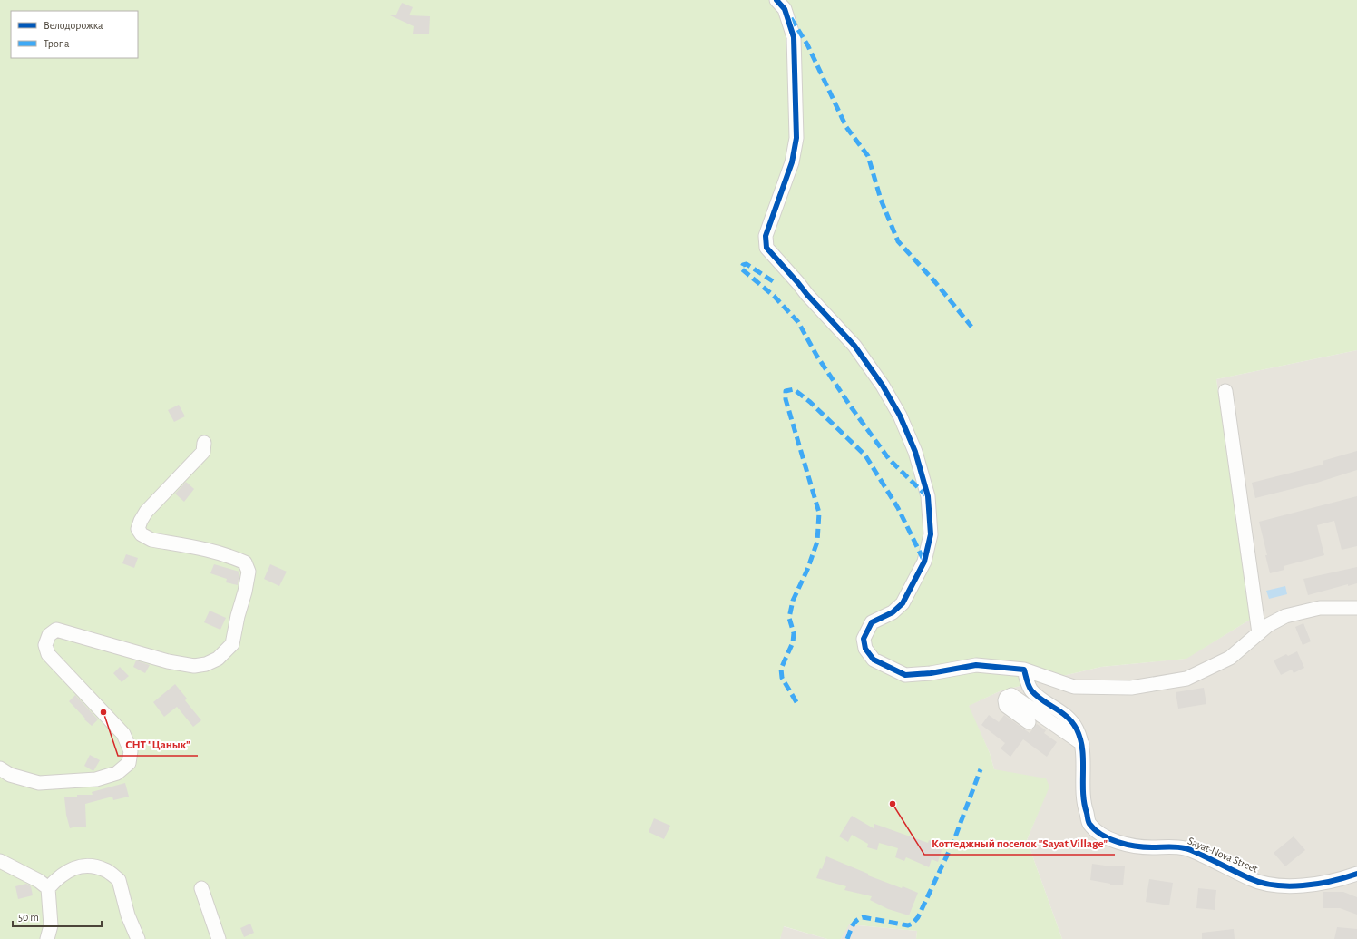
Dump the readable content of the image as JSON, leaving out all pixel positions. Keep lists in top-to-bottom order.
{
  "streets": {
    "street": ["Sayat-Nova Street"]
  },
  "places": ["СНТ \"Цанык\"", "Коттеджный поселок \"Sayat Village\""],
  "legend": ["Велодорожка", "Тропа"],
  "scale_bar": "50 m"
}
